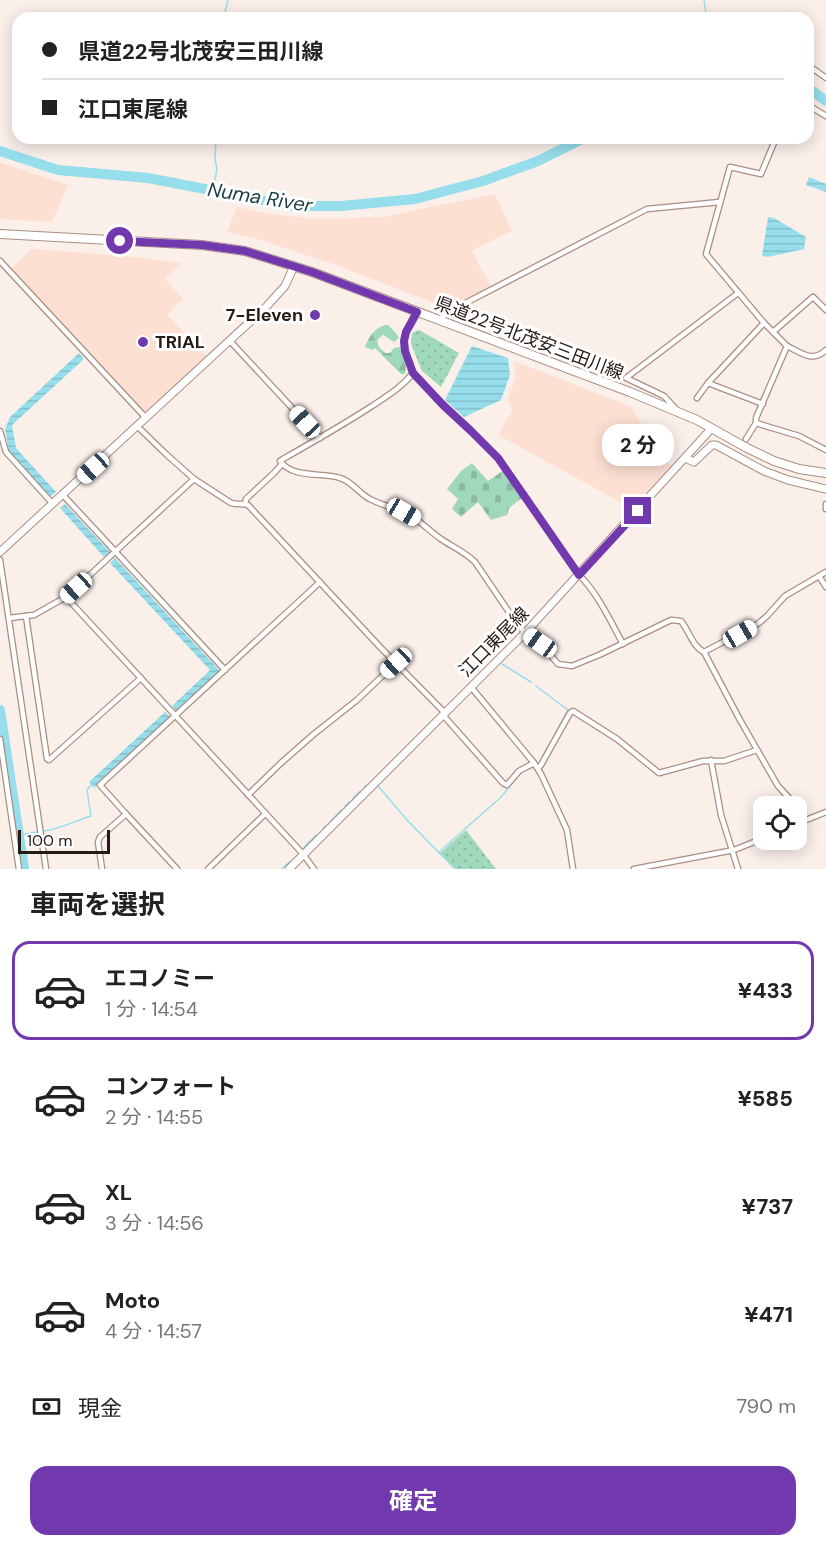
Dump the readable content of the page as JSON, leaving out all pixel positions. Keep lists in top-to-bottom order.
{
  "streets": {
    "main road": ["県道22号北茂安三田川線", "江口東尾線"]
  },
  "crossings": [
    ["県道22号北茂安三田川線", "江口東尾線"]
  ],
  "water": ["Numa River"],
  "places": ["7-Eleven", "TRIAL"],
  "scale_bar": "100 m",
  "page": {
    "banner": ["県道22号北茂安三田川線", "江口東尾線"],
    "bubble": "2 分",
    "scale": "100 m",
    "heading": "車両を選択",
    "list": [
      {
        "name": "エコノミー",
        "note": "1 分 · 14:54",
        "value": "¥433"
      },
      {
        "name": "コンフォート",
        "note": "2 分 · 14:55",
        "value": "¥585"
      },
      {
        "name": "XL",
        "note": "3 分 · 14:56",
        "value": "¥737"
      },
      {
        "name": "Moto",
        "note": "4 分 · 14:57",
        "value": "¥471"
      }
    ],
    "pay": ["現金", "790 m"],
    "buttons": "確定"
  }
}
